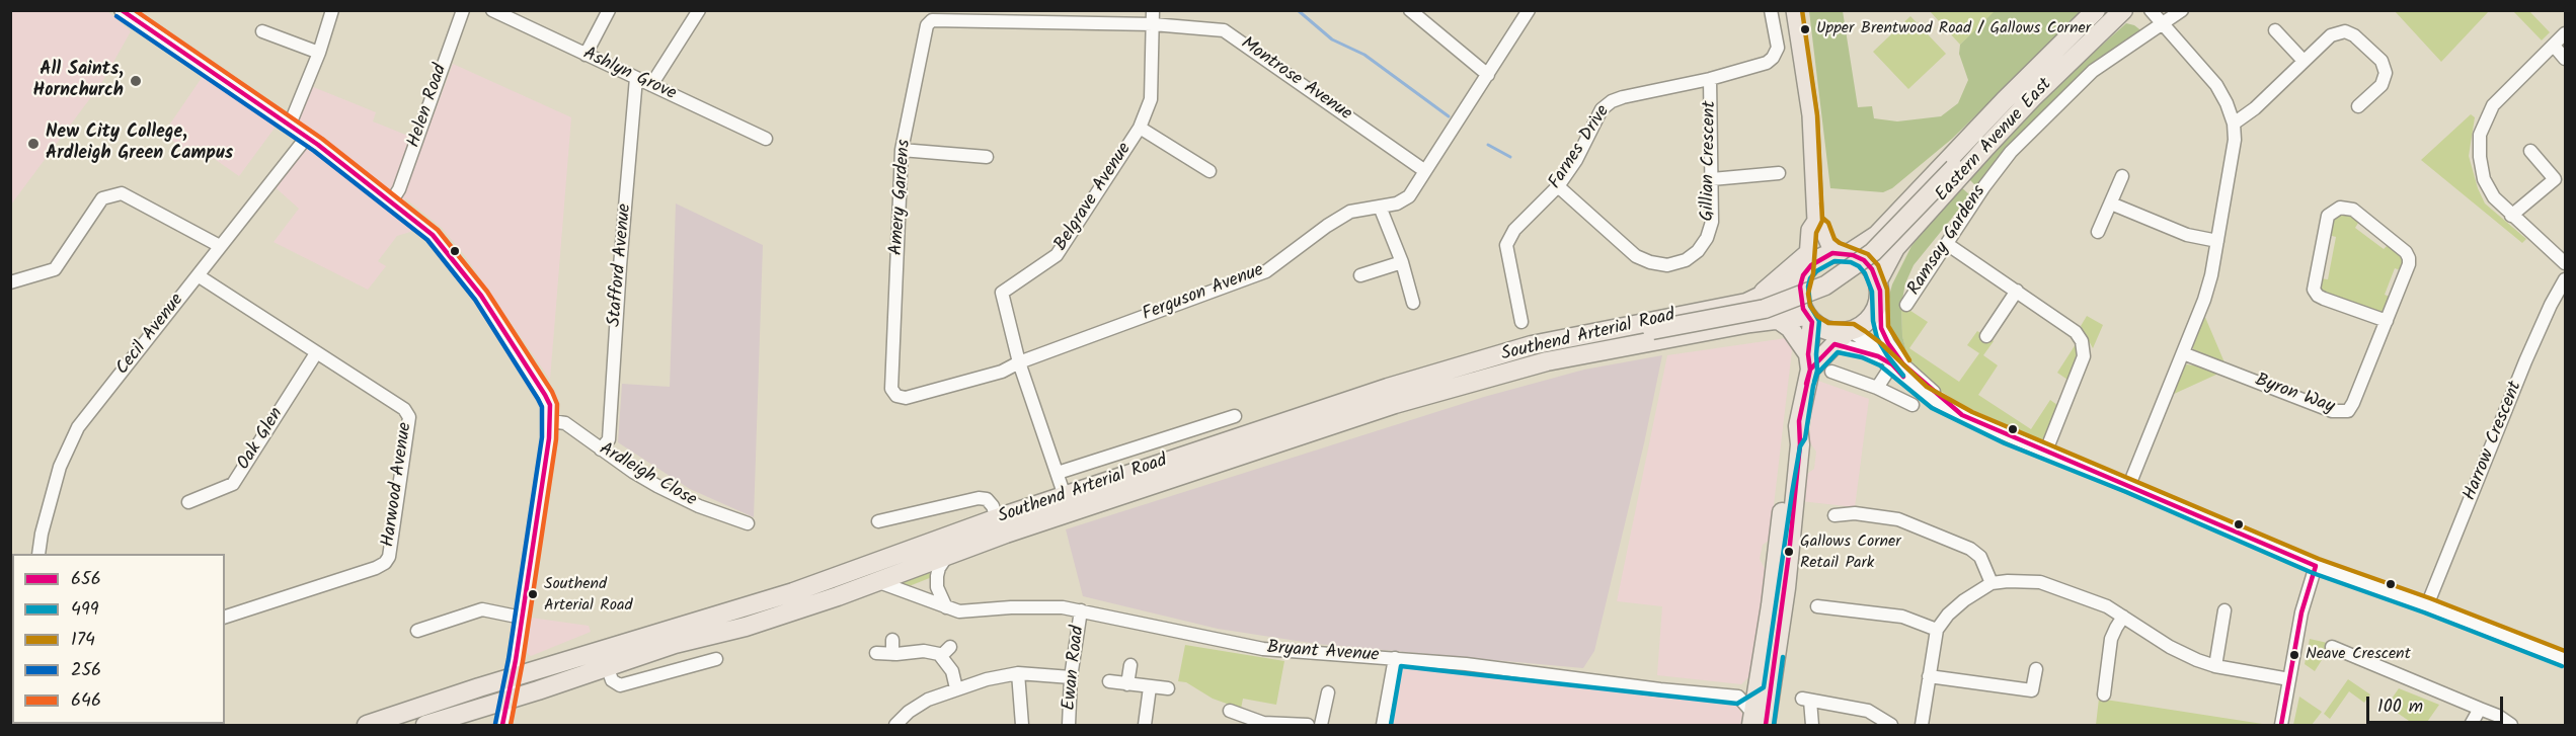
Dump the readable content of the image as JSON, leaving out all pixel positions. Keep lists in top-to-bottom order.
{
  "streets": {
    "highway": ["Eastern Avenue East", "Southend Arterial Road"],
    "street": [
      "Ashlyn Grove",
      "Montrose Avenue",
      "Helen Road",
      "Farnes Drive",
      "Gillian Crescent",
      "Amery Gardens",
      "Belgrave Avenue",
      "Ramsay Gardens",
      "Stafford Avenue",
      "Ferguson Avenue",
      "Cecil Avenue",
      "Byron Way",
      "Oak Glen",
      "Harrow Crescent",
      "Ardleigh Close",
      "Harwood Avenue",
      "Bryant Avenue",
      "Ewan Road"
    ]
  },
  "crossings": [
    ["Ashlyn Grove", "Stafford Avenue"],
    ["Montrose Avenue", "Amery Gardens"],
    ["Montrose Avenue", "Belgrave Avenue"],
    ["Montrose Avenue", "Ferguson Avenue"],
    ["Eastern Avenue East", "Southend Arterial Road"],
    ["Farnes Drive", "Gillian Crescent"],
    ["Amery Gardens", "Belgrave Avenue"],
    ["Amery Gardens", "Ferguson Avenue"],
    ["Belgrave Avenue", "Ferguson Avenue"],
    ["Belgrave Avenue", "Southend Arterial Road"],
    ["Stafford Avenue", "Ardleigh Close"],
    ["Cecil Avenue", "Harwood Avenue"],
    ["Southend Arterial Road", "Bryant Avenue"],
    ["Oak Glen", "Harwood Avenue"],
    ["Bryant Avenue", "Ewan Road"]
  ],
  "places": [
    "Upper Brentwood Road / Gallows Corner",
    "All Saints, Hornchurch",
    "New City College, Ardleigh Green Campus",
    "Gallows Corner Retail Park",
    "Southend Arterial Road",
    "Neave Crescent"
  ],
  "lines": [
    "transit line 656",
    "transit line 174",
    "transit line 646",
    "transit line 256",
    "transit line 499"
  ],
  "legend": [
    "656",
    "499",
    "174",
    "256",
    "646"
  ],
  "scale_bar": "100 m"
}
